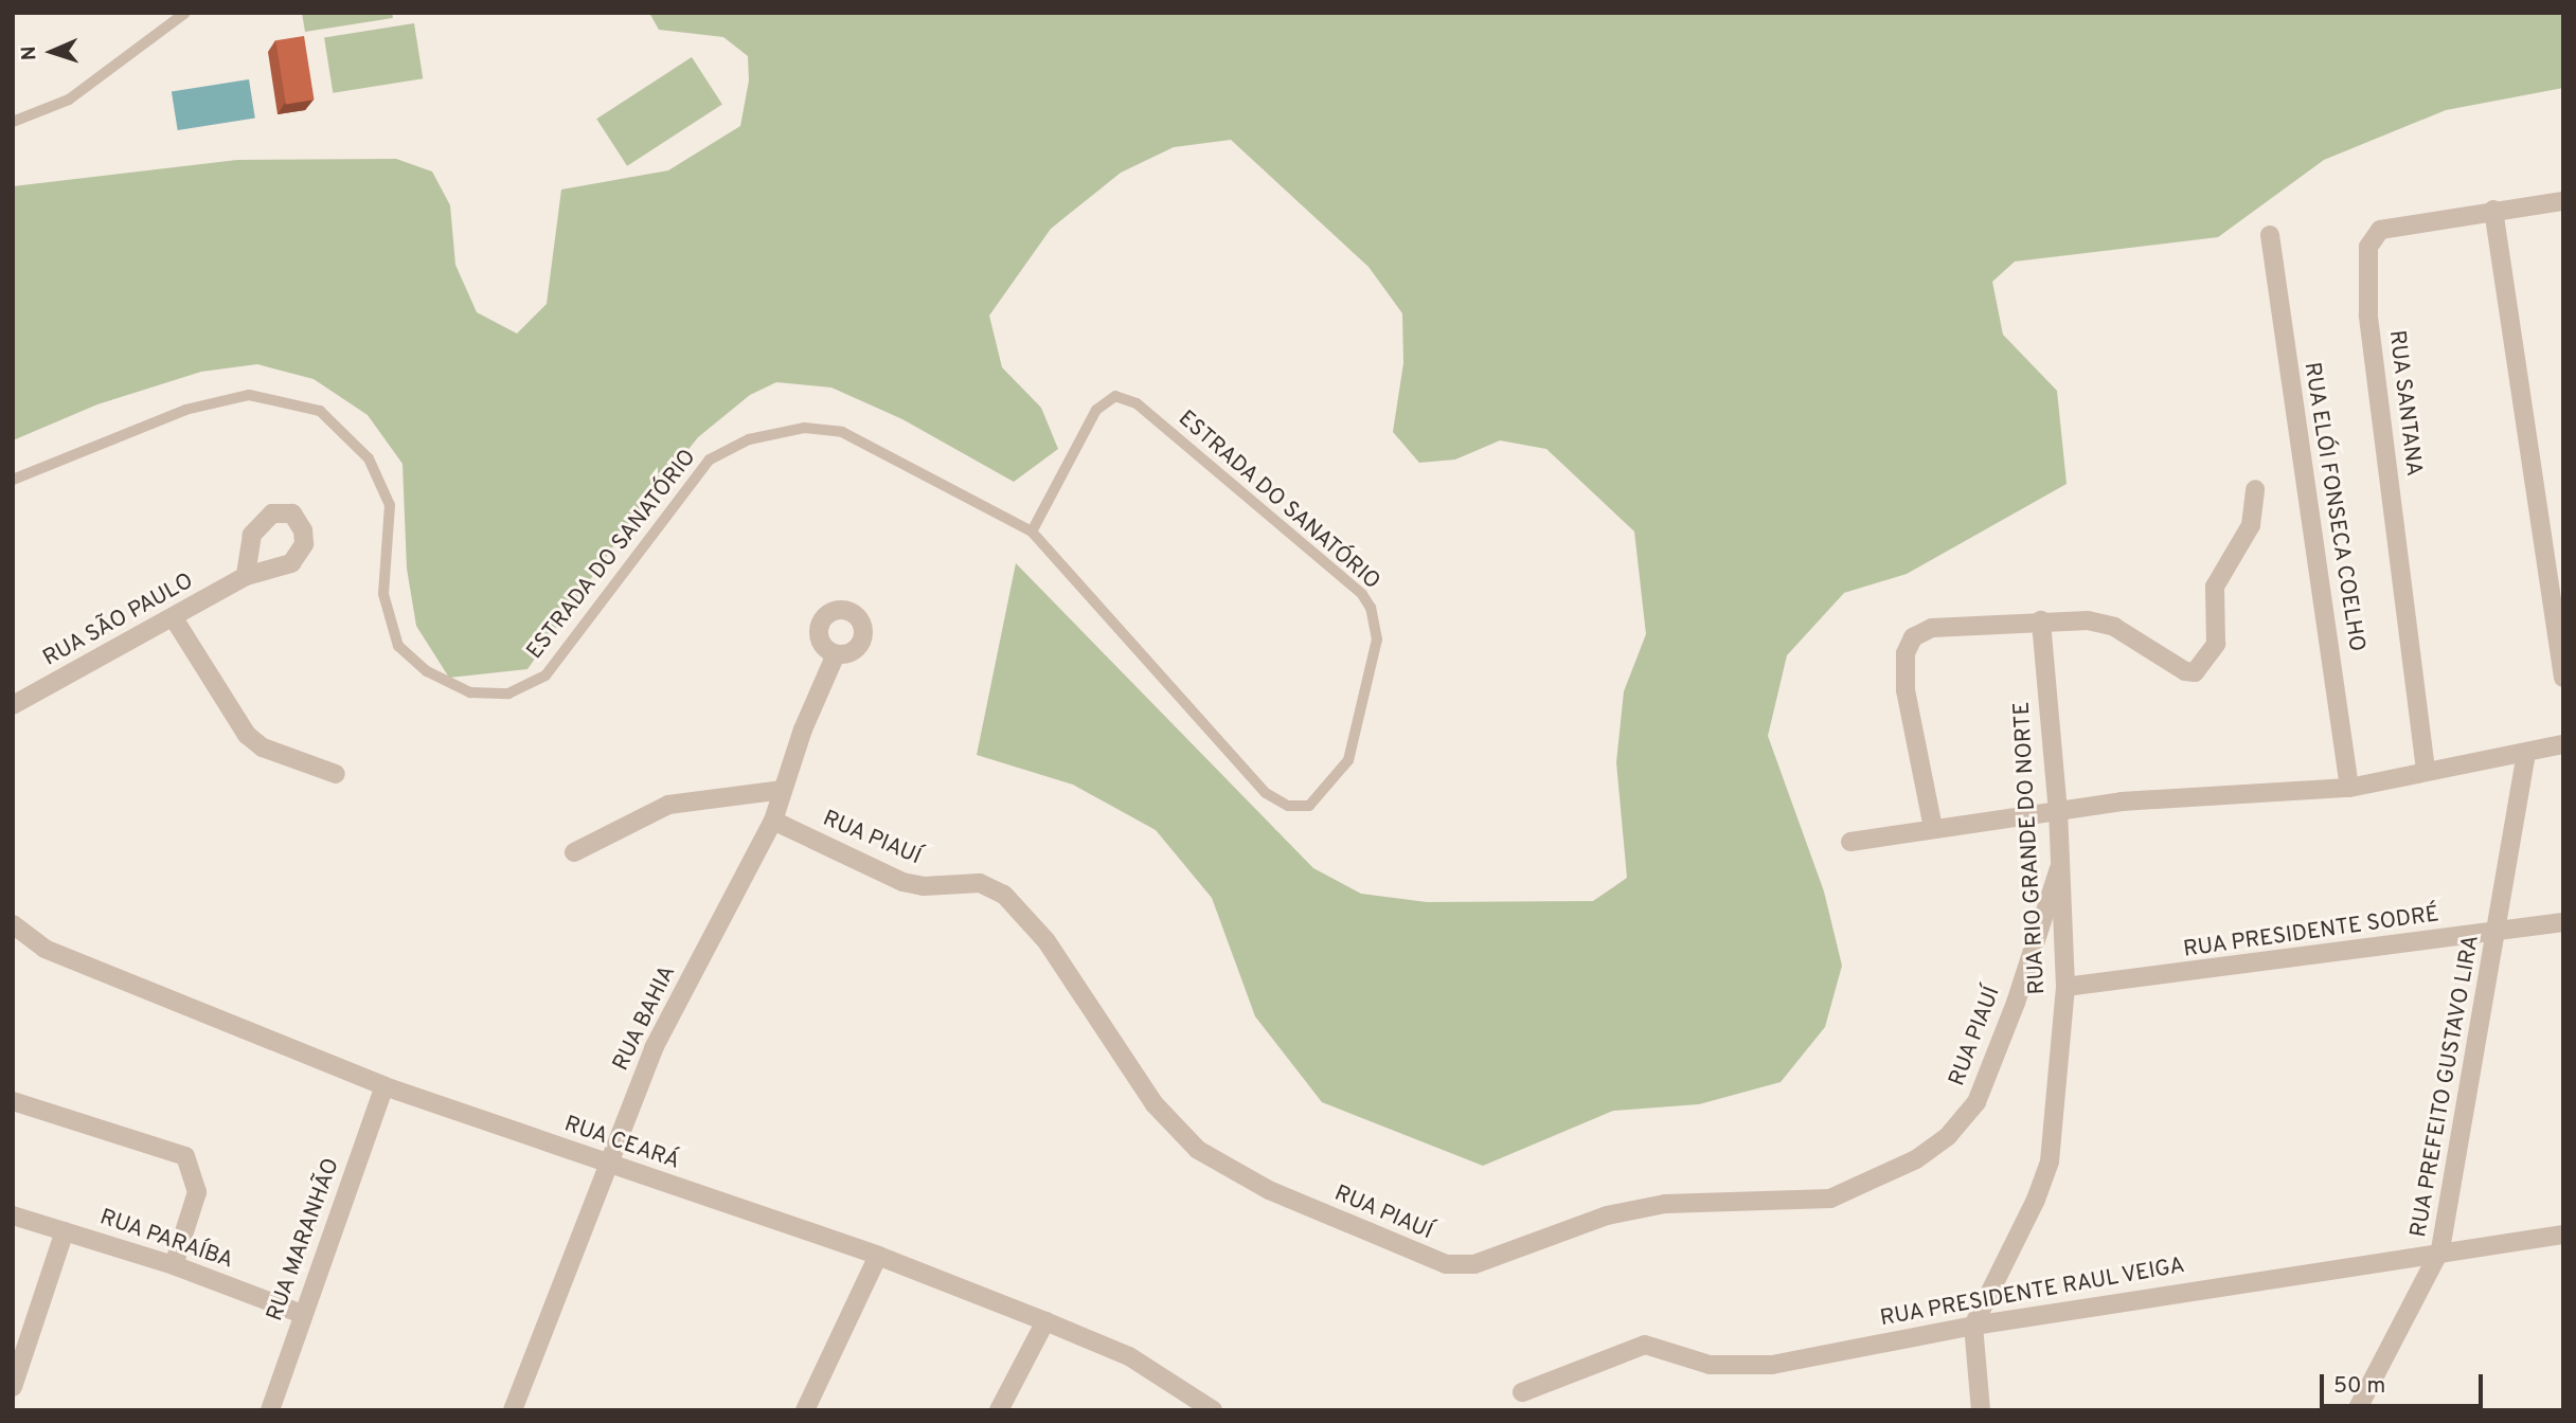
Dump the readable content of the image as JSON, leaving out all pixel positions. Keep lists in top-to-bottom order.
{
  "streets": {
    "street": [
      "RUA SANTANA",
      "RUA ELÓI FONSECA COELHO",
      "RUA SÃO PAULO",
      "RUA PIAUÍ",
      "RUA RIO GRANDE DO NORTE",
      "RUA PRESIDENTE SODRÉ",
      "RUA BAHIA",
      "RUA PREFEITO GUSTAVO LIRA",
      "RUA CEARÁ",
      "RUA PARAÍBA",
      "RUA MARANHÃO",
      "RUA PRESIDENTE RAUL VEIGA"
    ],
    "lane": ["ESTRADA DO SANATÓRIO"]
  },
  "crossings": [
    ["RUA PIAUÍ", "RUA RIO GRANDE DO NORTE"],
    ["RUA PIAUÍ", "RUA BAHIA"],
    ["RUA RIO GRANDE DO NORTE", "RUA PRESIDENTE SODRÉ"],
    ["RUA RIO GRANDE DO NORTE", "RUA PRESIDENTE RAUL VEIGA"],
    ["RUA PRESIDENTE SODRÉ", "RUA PREFEITO GUSTAVO LIRA"],
    ["RUA BAHIA", "RUA CEARÁ"],
    ["RUA PREFEITO GUSTAVO LIRA", "RUA PRESIDENTE RAUL VEIGA"],
    ["RUA CEARÁ", "RUA MARANHÃO"],
    ["RUA PARAÍBA", "RUA MARANHÃO"]
  ],
  "scale_bar": "50 m",
  "north": "left"
}
